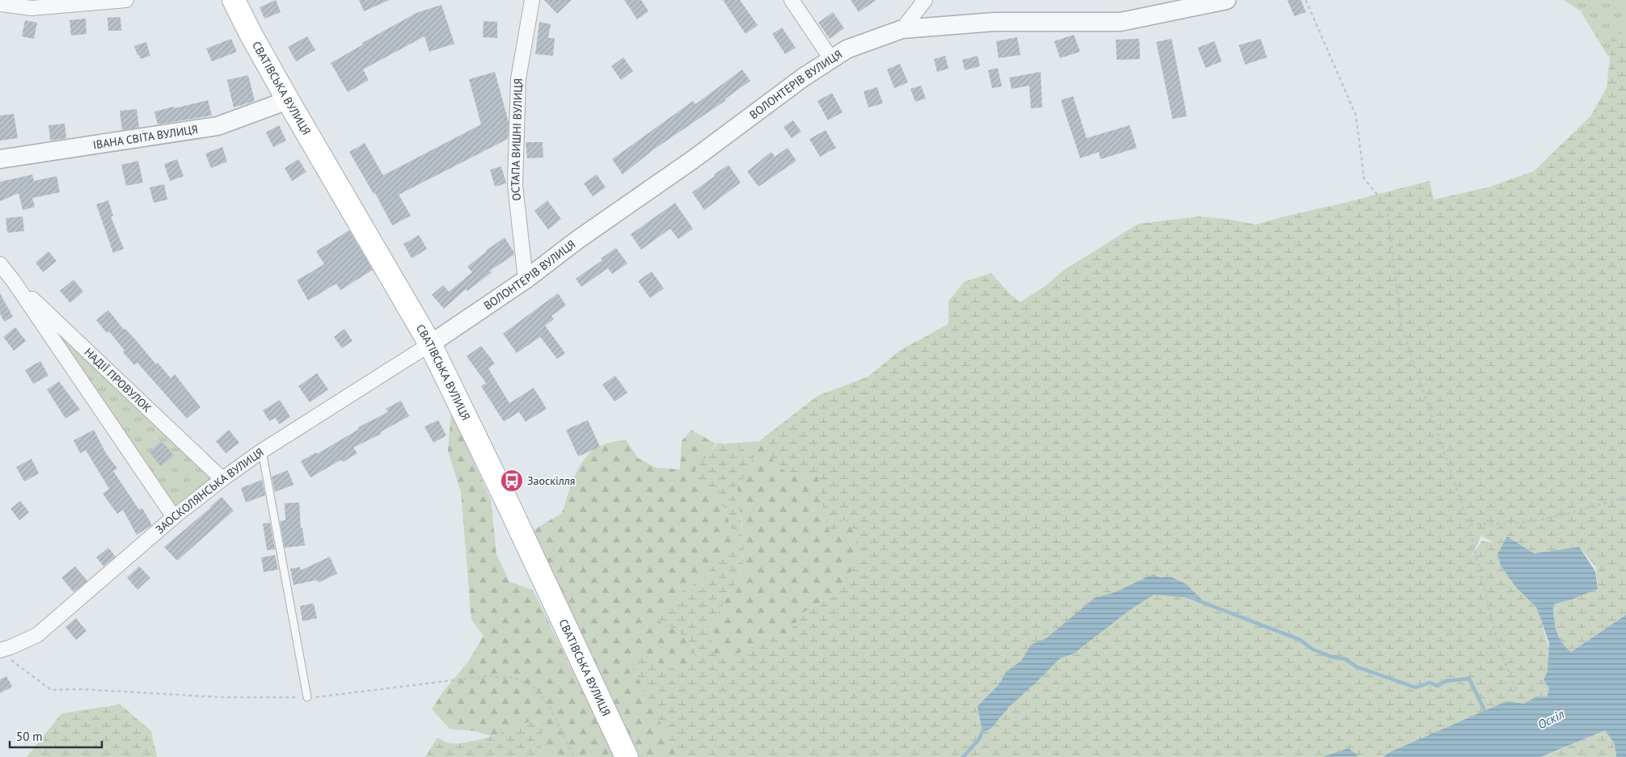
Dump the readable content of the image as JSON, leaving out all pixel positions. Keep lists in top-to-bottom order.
{
  "streets": {
    "main road": ["СВАТІВСЬКА ВУЛИЦЯ"],
    "street": [
      "ВОЛОНТЕРІВ ВУЛИЦЯ",
      "ІВАНА СВІТА ВУЛИЦЯ",
      "ОСТАПА ВИШНІ ВУЛИЦЯ",
      "НАДІЇ ПРОВУЛОК",
      "ЗАОСКОЛЯНСЬКА ВУЛИЦЯ"
    ]
  },
  "crossings": [
    ["ВОЛОНТЕРІВ ВУЛИЦЯ", "СВАТІВСЬКА ВУЛИЦЯ"],
    ["ВОЛОНТЕРІВ ВУЛИЦЯ", "ОСТАПА ВИШНІ ВУЛИЦЯ"],
    ["ВОЛОНТЕРІВ ВУЛИЦЯ", "ЗАОСКОЛЯНСЬКА ВУЛИЦЯ"],
    ["СВАТІВСЬКА ВУЛИЦЯ", "ІВАНА СВІТА ВУЛИЦЯ"],
    ["СВАТІВСЬКА ВУЛИЦЯ", "ЗАОСКОЛЯНСЬКА ВУЛИЦЯ"],
    ["НАДІЇ ПРОВУЛОК", "ЗАОСКОЛЯНСЬКА ВУЛИЦЯ"]
  ],
  "water": ["Оскіл"],
  "places": {
    "bus stop": ["Заоскілля"]
  },
  "scale_bar": "50 m"
}
